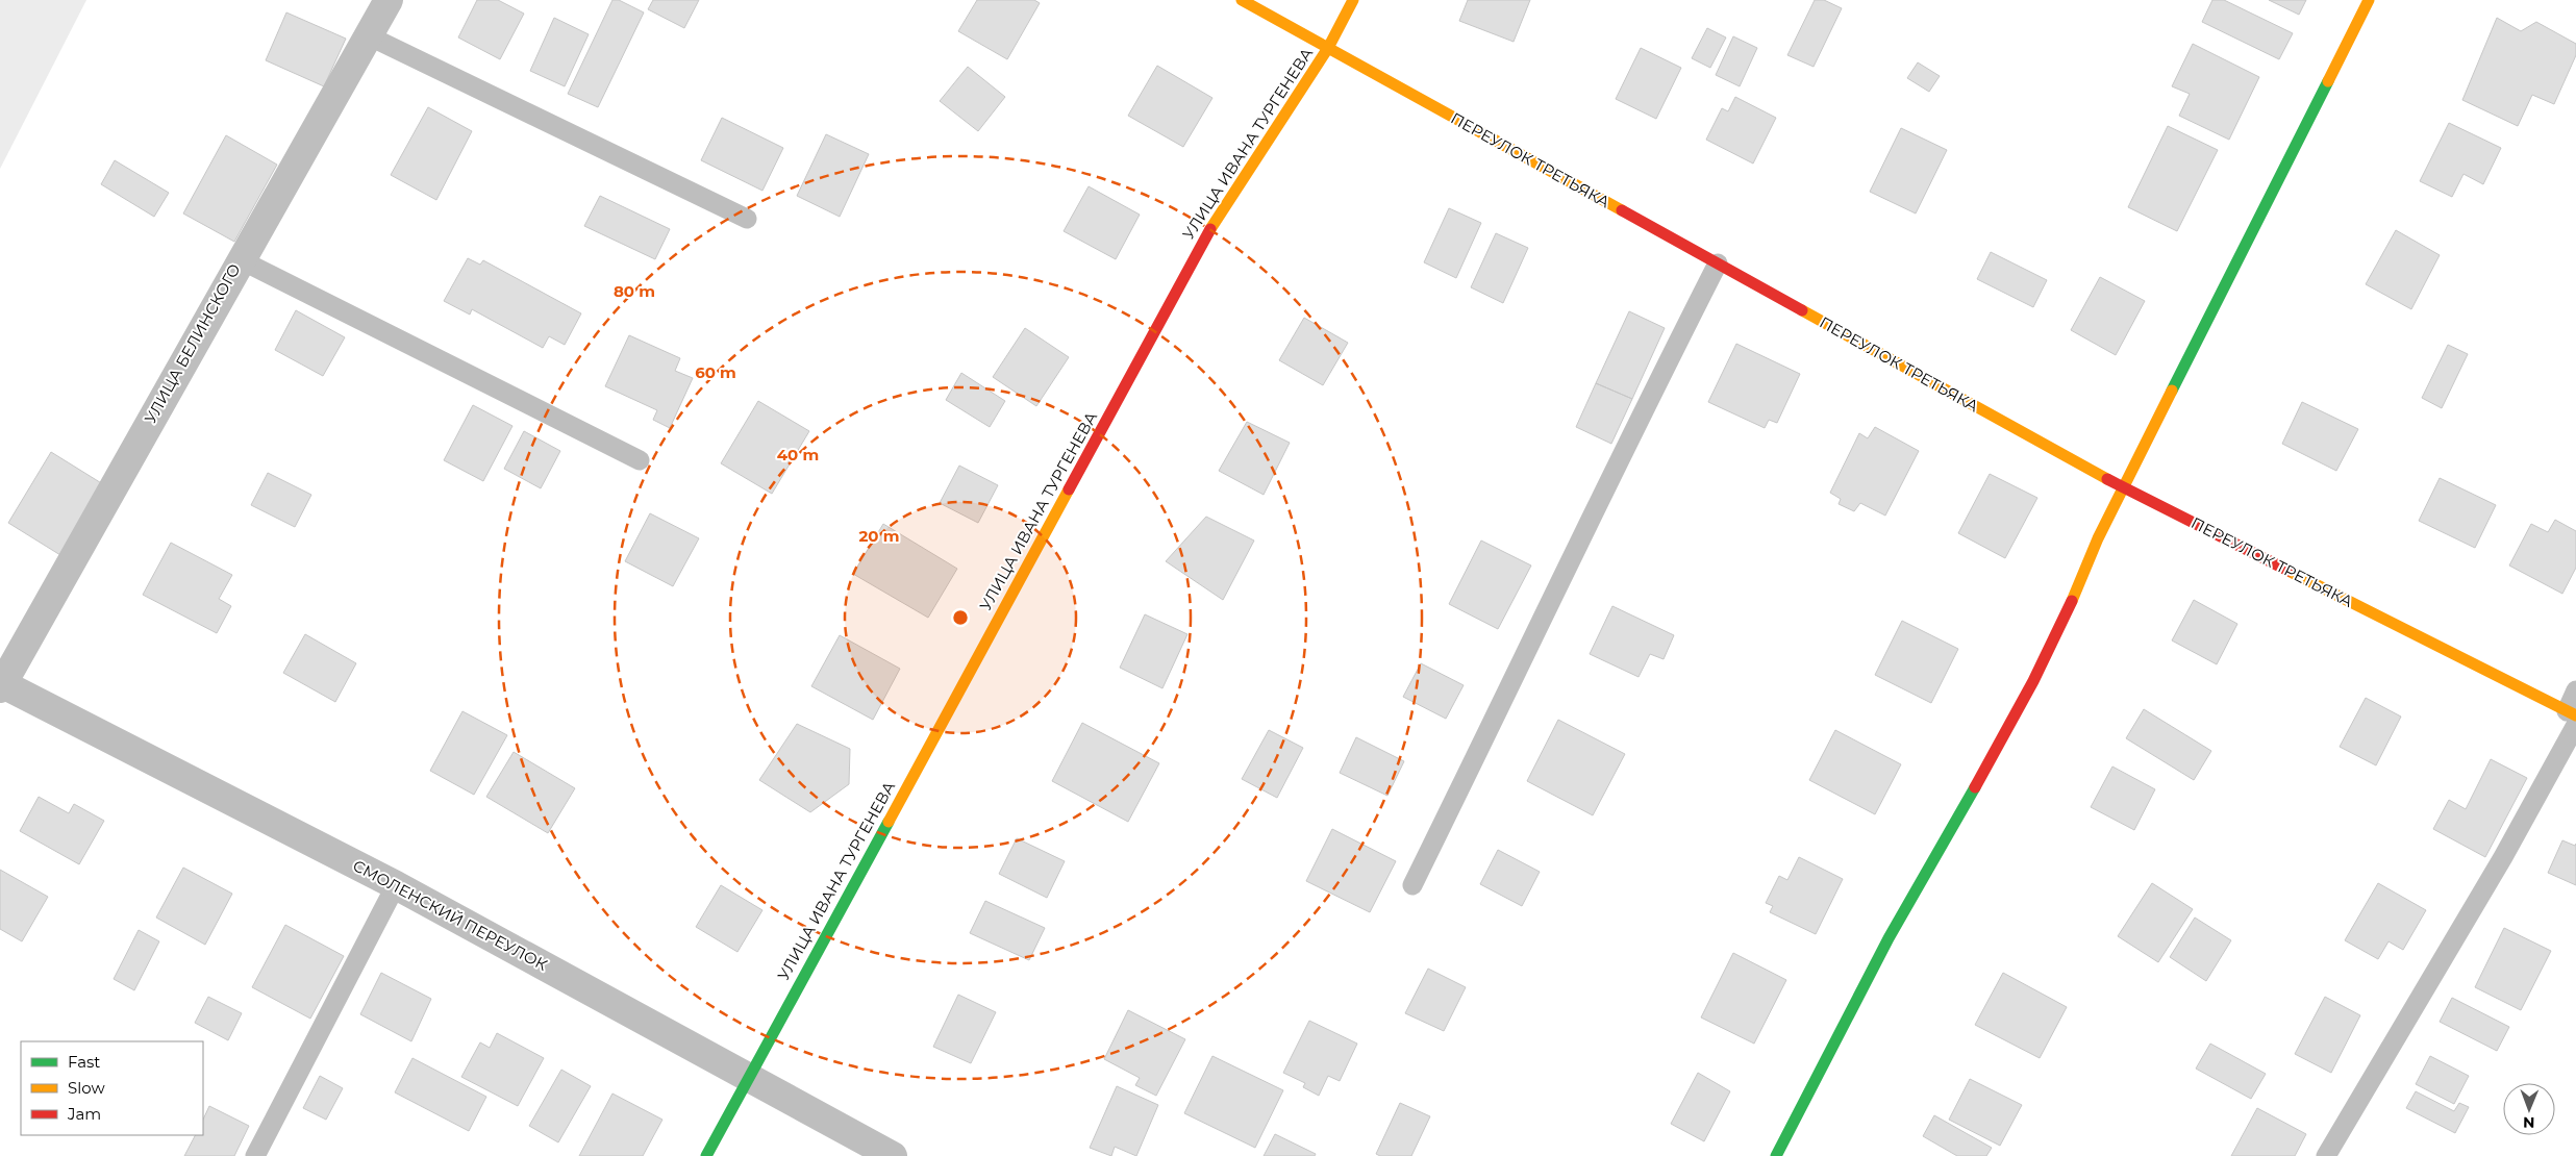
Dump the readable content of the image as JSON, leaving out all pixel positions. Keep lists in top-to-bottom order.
{
  "streets": {
    "street": [
      "УЛИЦА ИВАНА ТУРГЕНЕВА",
      "ПЕРЕУЛОК ТРЕТЬЯКА",
      "УЛИЦА БЕЛИНСКОГО",
      "СМОЛЕНСКИЙ ПЕРЕУЛОК"
    ]
  },
  "crossings": [
    ["УЛИЦА ИВАНА ТУРГЕНЕВА", "ПЕРЕУЛОК ТРЕТЬЯКА"],
    ["УЛИЦА ИВАНА ТУРГЕНЕВА", "СМОЛЕНСКИЙ ПЕРЕУЛОК"],
    ["УЛИЦА БЕЛИНСКОГО", "СМОЛЕНСКИЙ ПЕРЕУЛОК"]
  ],
  "legend": ["Fast", "Slow", "Jam"],
  "north": "bottom",
  "rings": [
    "80 m",
    "60 m",
    "40 m",
    "20 m"
  ]
}
